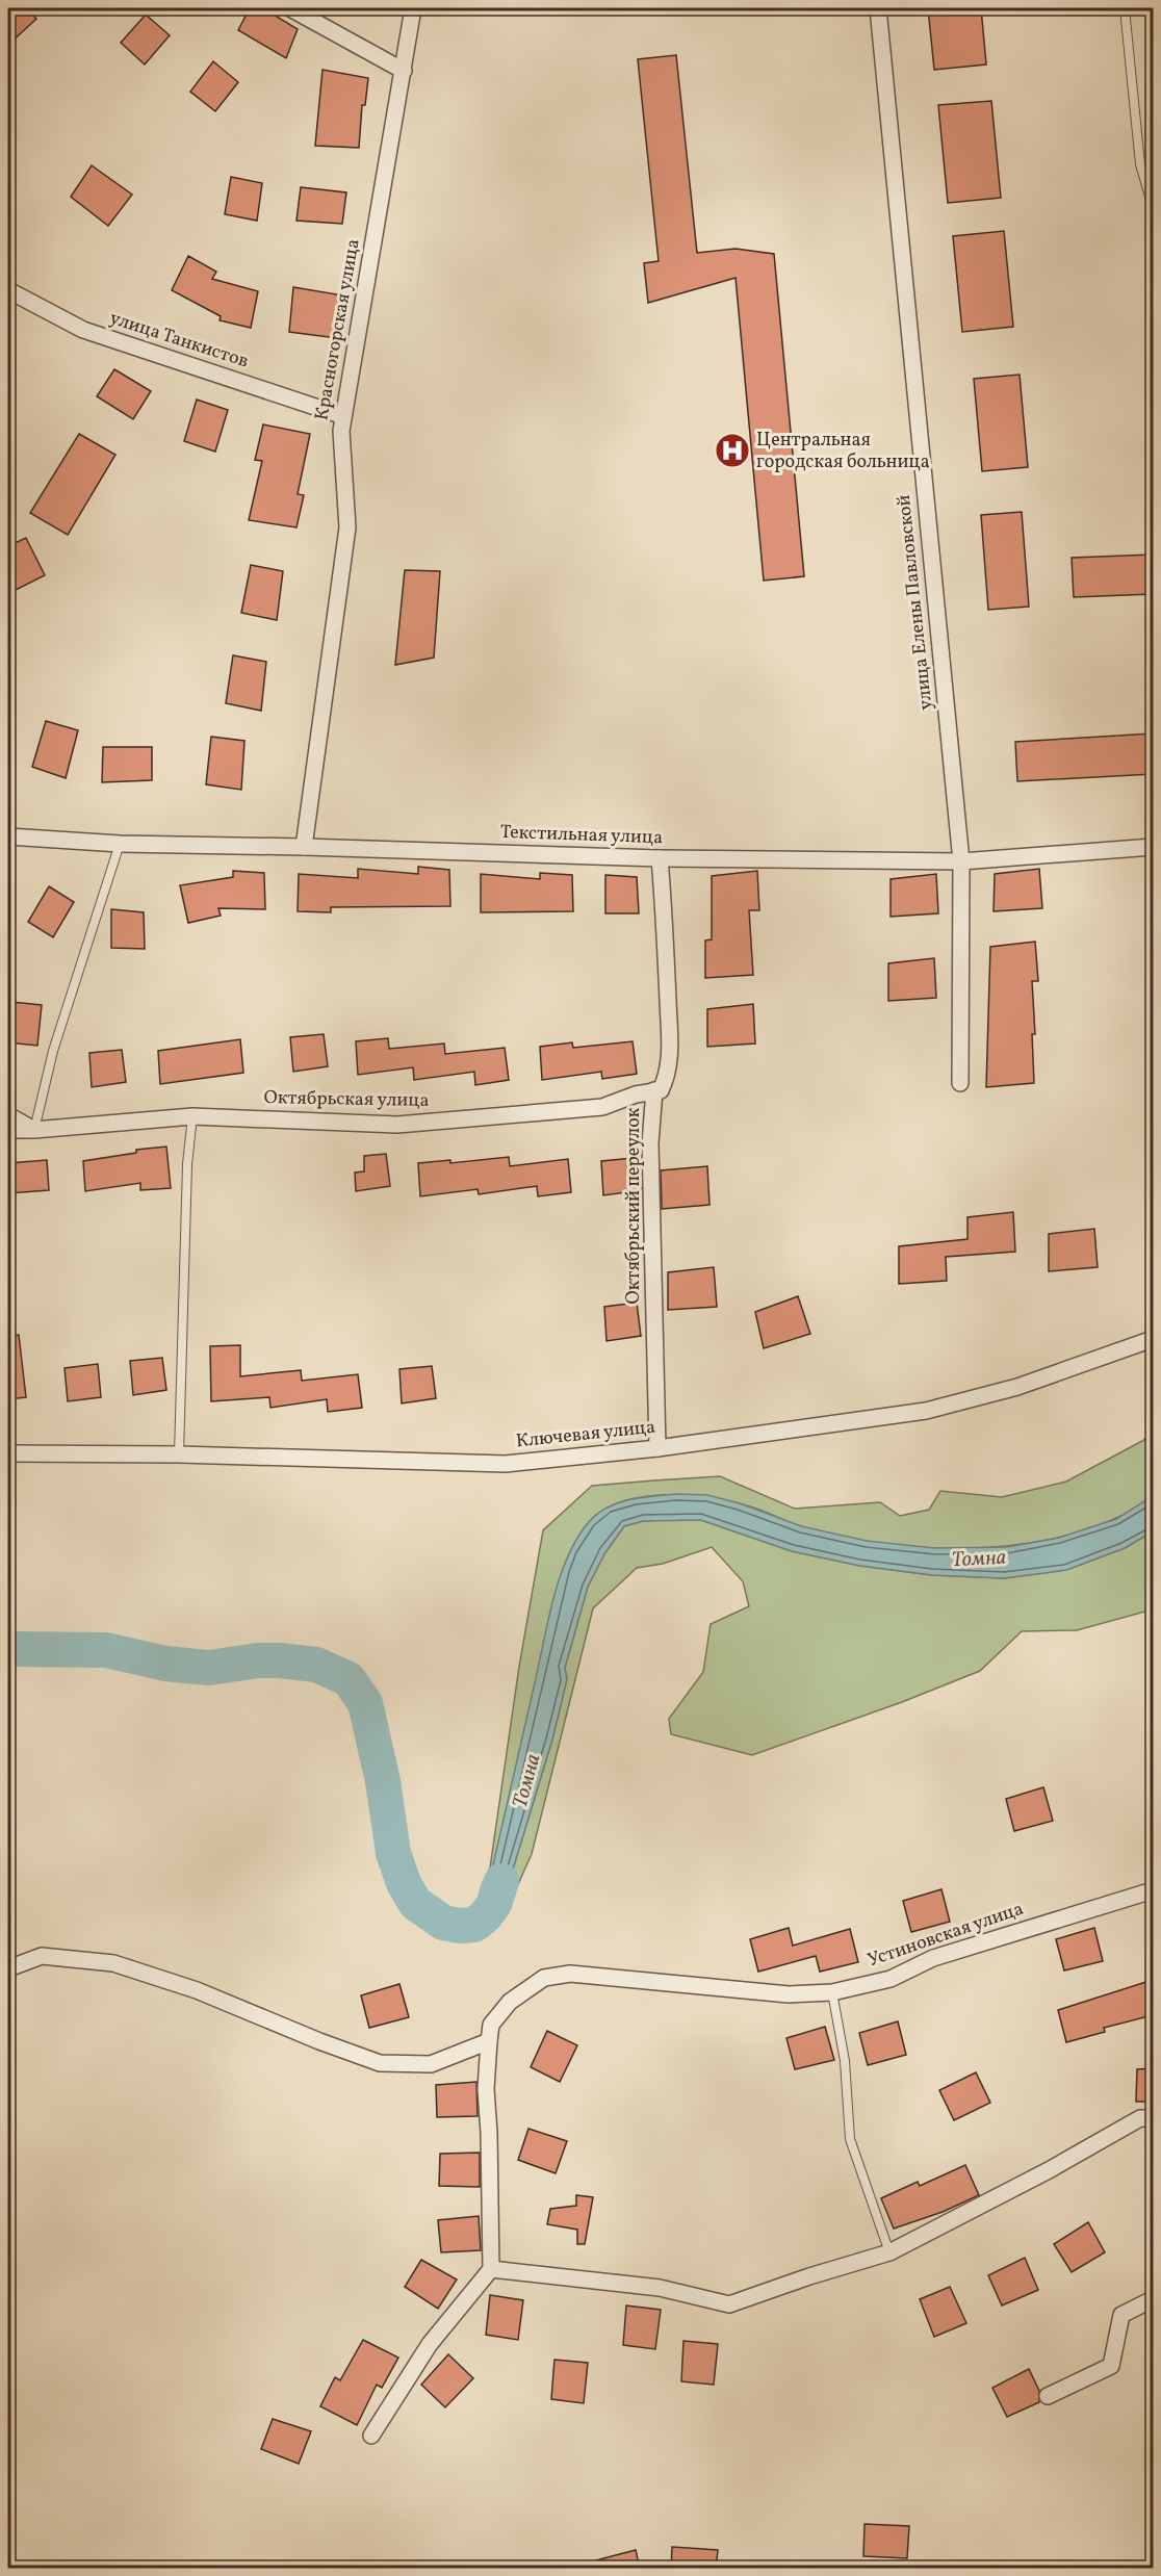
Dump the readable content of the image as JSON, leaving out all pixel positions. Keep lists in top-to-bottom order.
{
  "streets": {
    "street": [
      "Красногорская улица",
      "улица Танкистов",
      "улица Елены Павловской",
      "Текстильная улица",
      "Октябрьская улица",
      "Октябрьский переулок",
      "Ключевая улица",
      "Устиновская улица"
    ]
  },
  "crossings": [
    ["Красногорская улица", "улица Танкистов"],
    ["Красногорская улица", "Текстильная улица"],
    ["улица Елены Павловской", "Текстильная улица"],
    ["Текстильная улица", "Октябрьский переулок"],
    ["Октябрьская улица", "Октябрьский переулок"],
    ["Октябрьский переулок", "Ключевая улица"]
  ],
  "water": ["Томна"],
  "places": {
    "hospital": ["Центральная городская больница"]
  }
}
